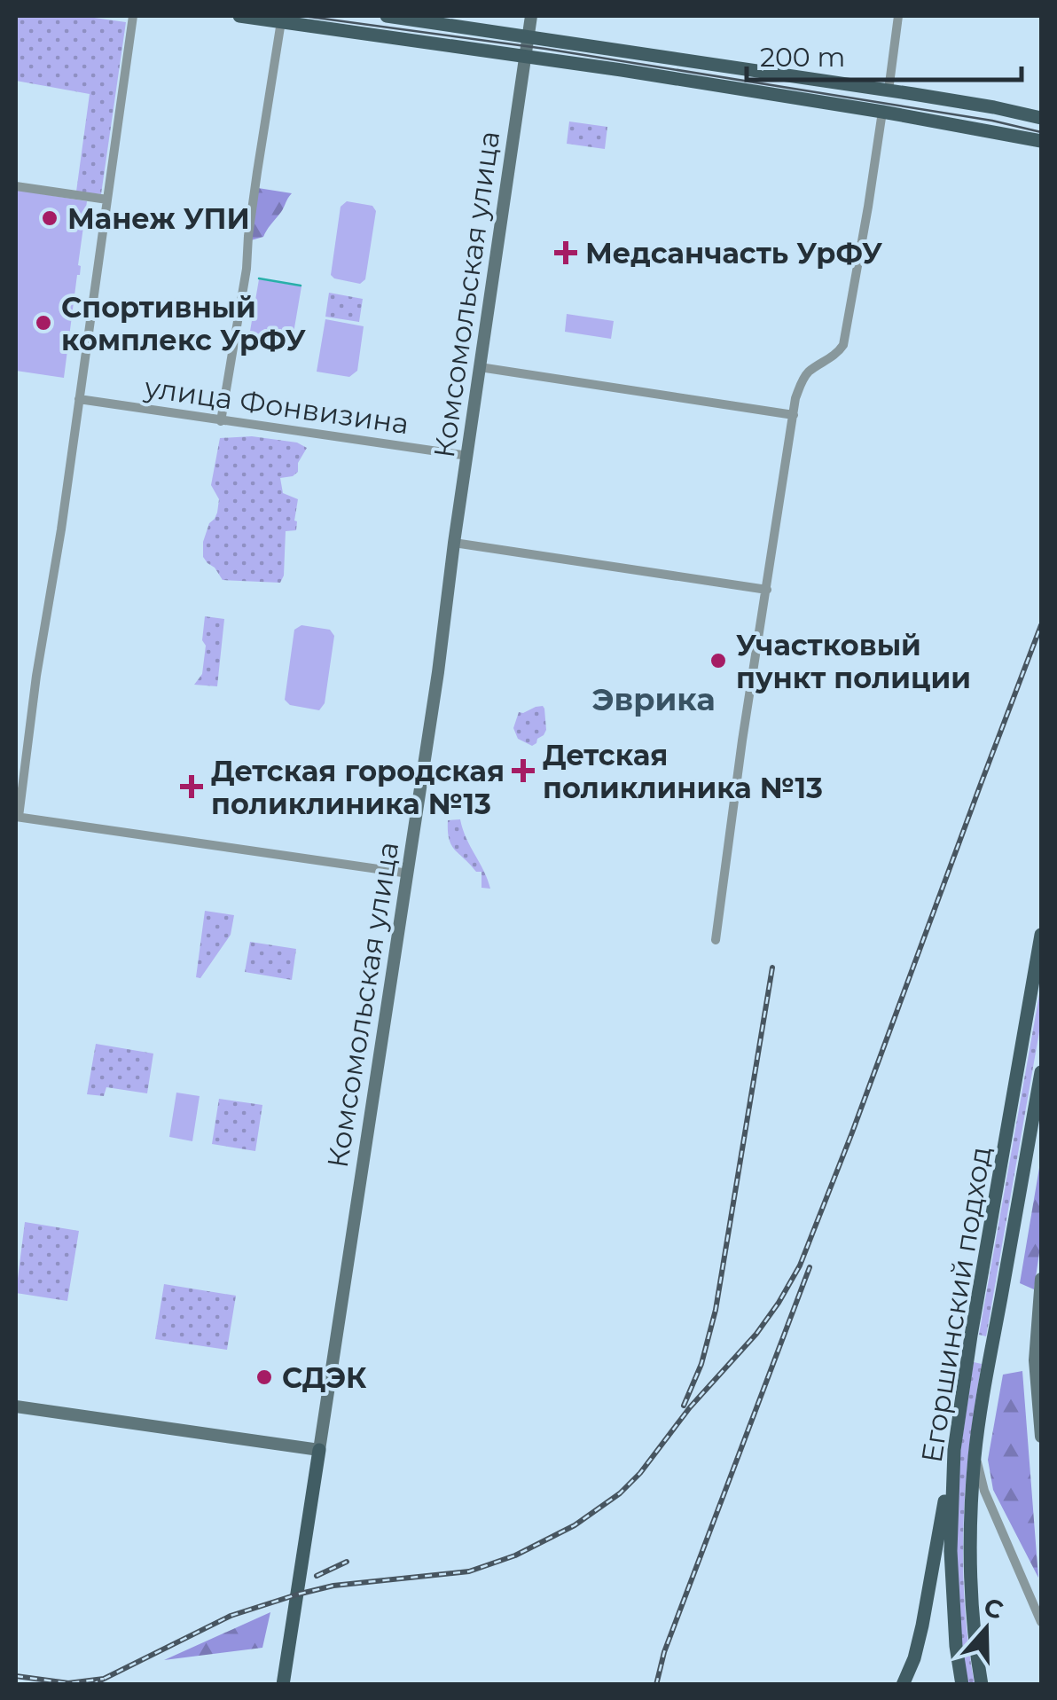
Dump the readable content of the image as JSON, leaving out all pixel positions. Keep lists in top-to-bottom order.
{
  "streets": {
    "main road": ["Комсомольская улица", "Егоршинский подход"],
    "street": ["улица Фонвизина"]
  },
  "crossings": [
    ["Комсомольская улица", "улица Фонвизина"]
  ],
  "districts": ["Эврика"],
  "places": {
    "other": [
      "Манеж УПИ",
      "Спортивный комплекс УрФУ",
      "Участковый пункт полиции",
      "СДЭК"
    ],
    "health": ["Медсанчасть УрФУ", "Детская поликлиника №13", "Детская городская поликлиника №13"]
  },
  "scale_bar": "200 m",
  "north": "top"
}
